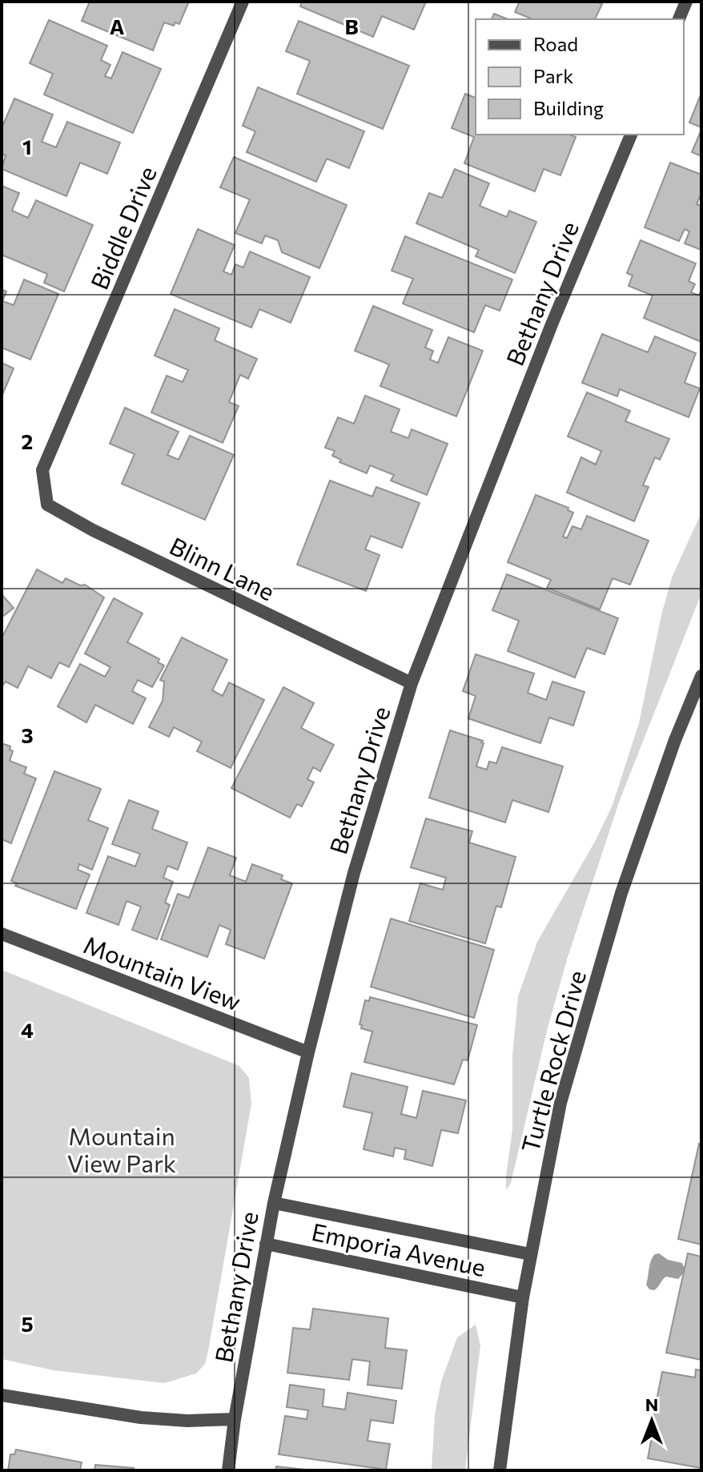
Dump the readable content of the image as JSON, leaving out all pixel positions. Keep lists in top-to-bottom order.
{
  "streets": {
    "street": [
      "Biddle Drive",
      "Bethany Drive",
      "Blinn Lane",
      "Mountain View",
      "Turtle Rock Drive",
      "Emporia Avenue"
    ]
  },
  "crossings": [
    ["Biddle Drive", "Blinn Lane"],
    ["Bethany Drive", "Blinn Lane"],
    ["Bethany Drive", "Mountain View"],
    ["Bethany Drive", "Emporia Avenue"],
    ["Turtle Rock Drive", "Emporia Avenue"]
  ],
  "parks": ["Mountain View Park"],
  "legend": ["Road", "Park", "Building"],
  "north": "top",
  "grid": {
    "columns": ["A", "B"],
    "rows": [
      "1",
      "2",
      "3",
      "4",
      "5"
    ]
  }
}
